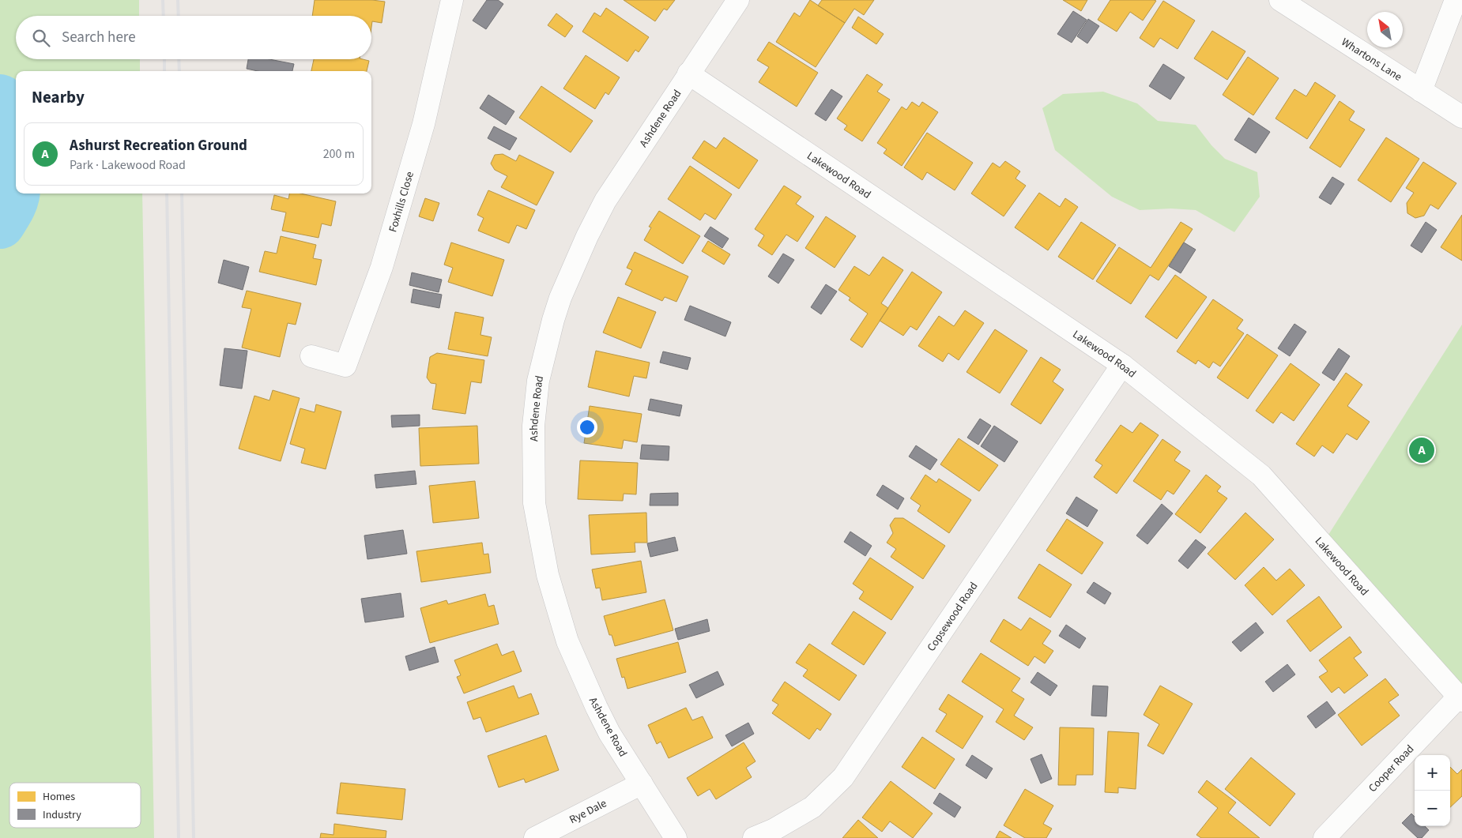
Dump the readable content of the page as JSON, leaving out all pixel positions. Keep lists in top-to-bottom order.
{
  "streets": {
    "street": [
      "Whartons Lane",
      "Ashdene Road",
      "Lakewood Road",
      "Foxhills Close",
      "Copsewood Road",
      "Cooper Road",
      "Rye Dale"
    ]
  },
  "crossings": [
    ["Ashdene Road", "Lakewood Road"],
    ["Ashdene Road", "Rye Dale"],
    ["Lakewood Road", "Copsewood Road"],
    ["Lakewood Road", "Cooper Road"]
  ],
  "legend": ["Homes", "Industry"],
  "north": "top left",
  "page": {
    "search": "Search here",
    "heading": "Nearby",
    "list": [
      {
        "mark": "A",
        "name": "Ashurst Recreation Ground",
        "note": "Park · Lakewood Road",
        "value": "200 m"
      }
    ],
    "pins": "A",
    "map_buttons": ["+", "−"]
  }
}
